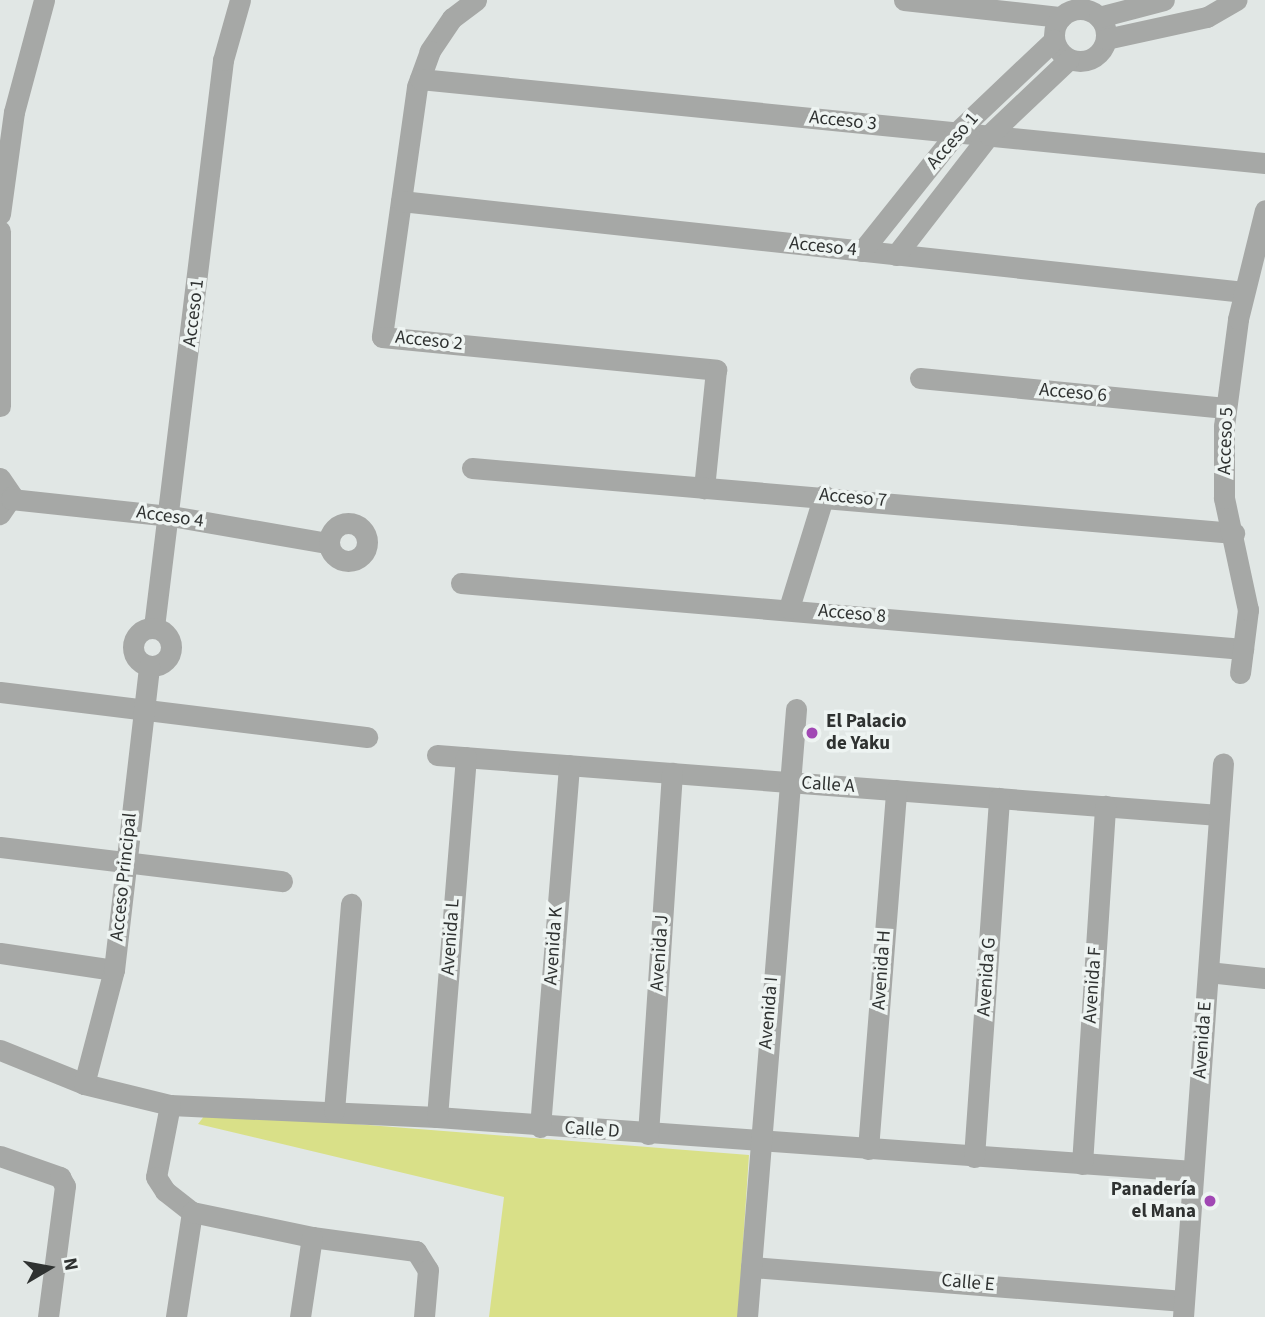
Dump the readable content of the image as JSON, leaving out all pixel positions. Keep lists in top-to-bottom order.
{
  "streets": {
    "street": [
      "Acceso 3",
      "Acceso 1",
      "Acceso 4",
      "Acceso 2",
      "Acceso 6",
      "Acceso 5",
      "Acceso 7",
      "Acceso 8",
      "Calle A",
      "Acceso Principal",
      "Avenida L",
      "Avenida K",
      "Avenida J",
      "Avenida H",
      "Avenida G",
      "Avenida F",
      "Avenida I",
      "Avenida E",
      "Calle D",
      "Calle E"
    ]
  },
  "crossings": [
    ["Acceso 3", "Acceso 1"],
    ["Acceso 3", "Acceso 2"],
    ["Acceso 1", "Acceso 4"],
    ["Acceso 1", "Acceso Principal"],
    ["Acceso 4", "Acceso 2"],
    ["Acceso 4", "Acceso 5"],
    ["Acceso 2", "Acceso 7"],
    ["Acceso 6", "Acceso 5"],
    ["Acceso 5", "Acceso 7"],
    ["Acceso 5", "Acceso 8"],
    ["Calle A", "Avenida L"],
    ["Calle A", "Avenida K"],
    ["Calle A", "Avenida J"],
    ["Calle A", "Avenida H"],
    ["Calle A", "Avenida G"],
    ["Calle A", "Avenida F"],
    ["Calle A", "Avenida I"],
    ["Calle A", "Avenida E"],
    ["Acceso Principal", "Calle D"],
    ["Avenida L", "Calle D"],
    ["Avenida K", "Calle D"],
    ["Avenida J", "Calle D"],
    ["Avenida H", "Calle D"],
    ["Avenida G", "Calle D"],
    ["Avenida F", "Calle D"],
    ["Avenida I", "Calle D"],
    ["Avenida I", "Calle E"],
    ["Avenida E", "Calle D"],
    ["Avenida E", "Calle E"]
  ],
  "places": ["El Palacio de Yaku", "Panadería el Mana"],
  "north": "right"
}
